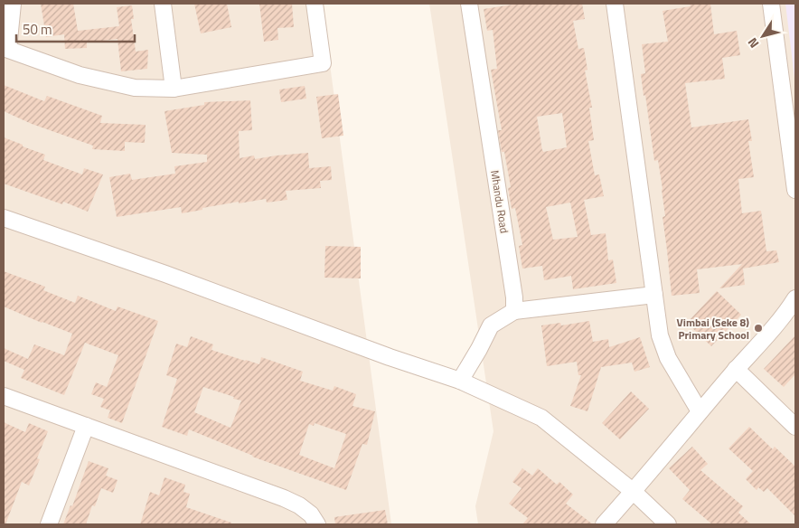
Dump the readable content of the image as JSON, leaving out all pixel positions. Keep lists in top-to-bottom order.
{
  "streets": {
    "street": ["Mhandu Road"]
  },
  "places": ["Vimbai (Seke 8) Primary School"],
  "scale_bar": "50 m",
  "north": "bottom left"
}
